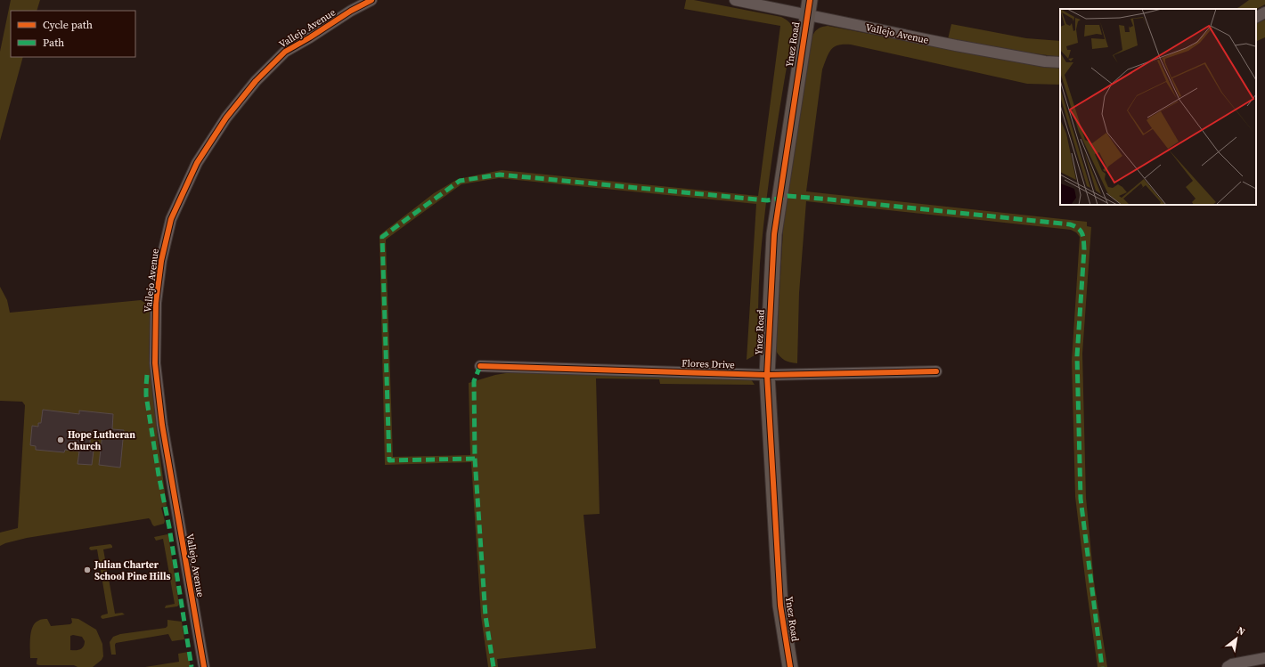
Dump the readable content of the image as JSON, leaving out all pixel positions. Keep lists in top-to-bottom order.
{
  "streets": {
    "main road": ["Ynez Road"],
    "street": ["Vallejo Avenue", "Flores Drive"]
  },
  "crossings": [
    ["Vallejo Avenue", "Ynez Road"],
    ["Ynez Road", "Flores Drive"]
  ],
  "places": ["Hope Lutheran Church", "Julian Charter School Pine Hills"],
  "legend": ["Cycle path", "Path"],
  "north": "top right"
}
